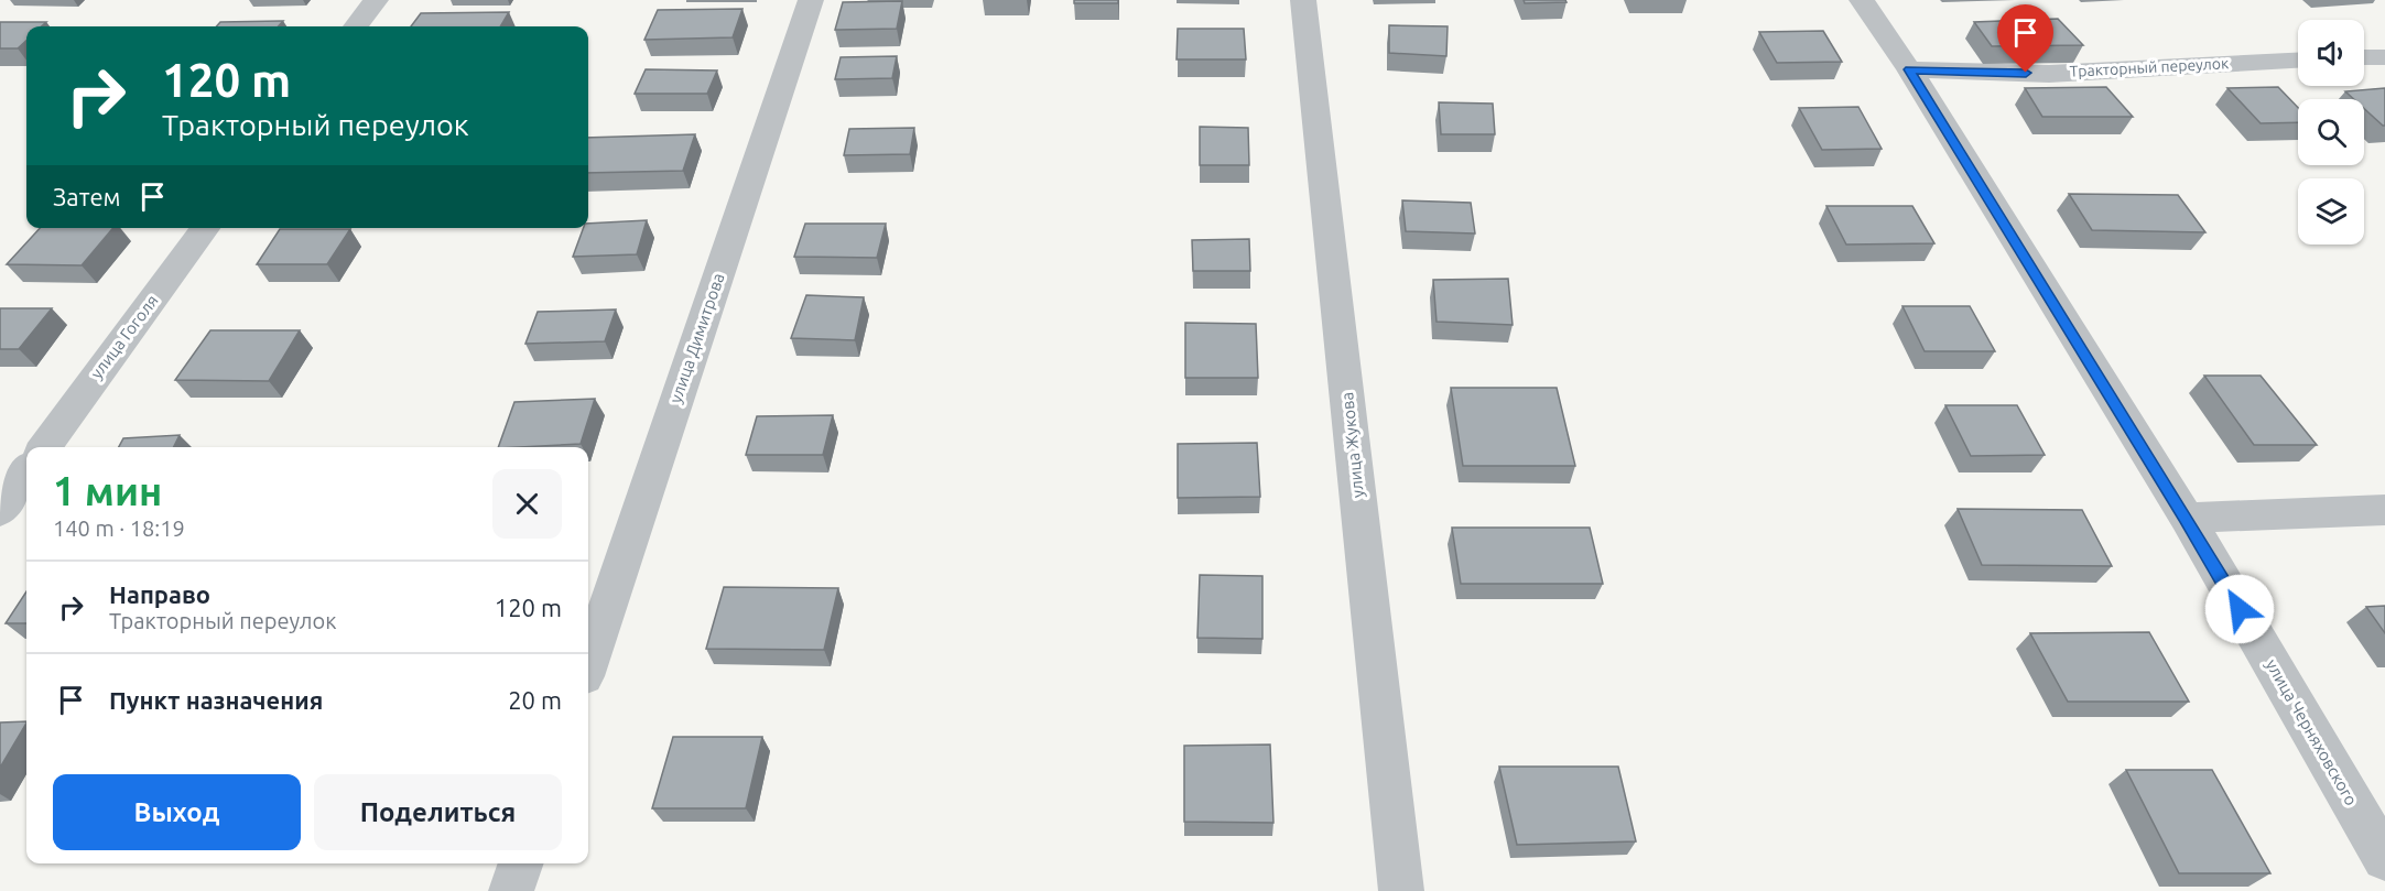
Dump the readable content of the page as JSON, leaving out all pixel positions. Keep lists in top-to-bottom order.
{
  "streets": {
    "street": [
      "Тракторный переулок",
      "улица Гоголя",
      "улица Димитрова",
      "улица Жукова",
      "улица Черняховского"
    ]
  },
  "crossings": [
    ["Тракторный переулок", "улица Черняховского"]
  ],
  "page": {
    "turn": ["120 m", "Тракторный переулок"],
    "then": "Затем",
    "heading": ["1 мин", "140 m · 18:19"],
    "list": [
      {
        "name": "Направо",
        "note": "Тракторный переулок",
        "value": "120 m"
      },
      {
        "name": "Пункт назначения",
        "value": "20 m"
      }
    ],
    "buttons": ["Выход", "Поделиться"]
  }
}
